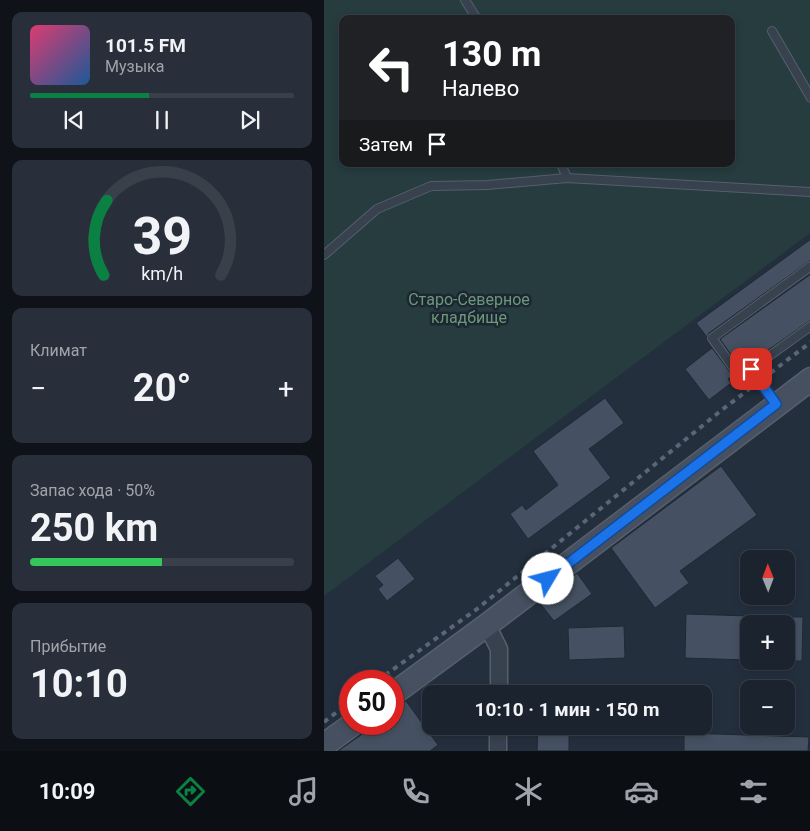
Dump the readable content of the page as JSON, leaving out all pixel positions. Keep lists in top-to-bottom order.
{
  "parks": ["Старо-Северное кладбище"],
  "north": "top",
  "page": {
    "turn": ["130 m", "Налево"],
    "song": ["101.5 FM", "Музыка"],
    "then": "Затем",
    "tile": [
      "Климат",
      ["Запас хода · 50%", "250 km"],
      ["Прибытие", "10:10"]
    ],
    "heat": ["−", "20°", "+"],
    "map_buttons": ["+", "−"],
    "limit": "50",
    "trip": "10:10 · 1 мин · 150 m",
    "tabs": "10:09",
    "gauge": ["39", "km/h"]
  }
}
